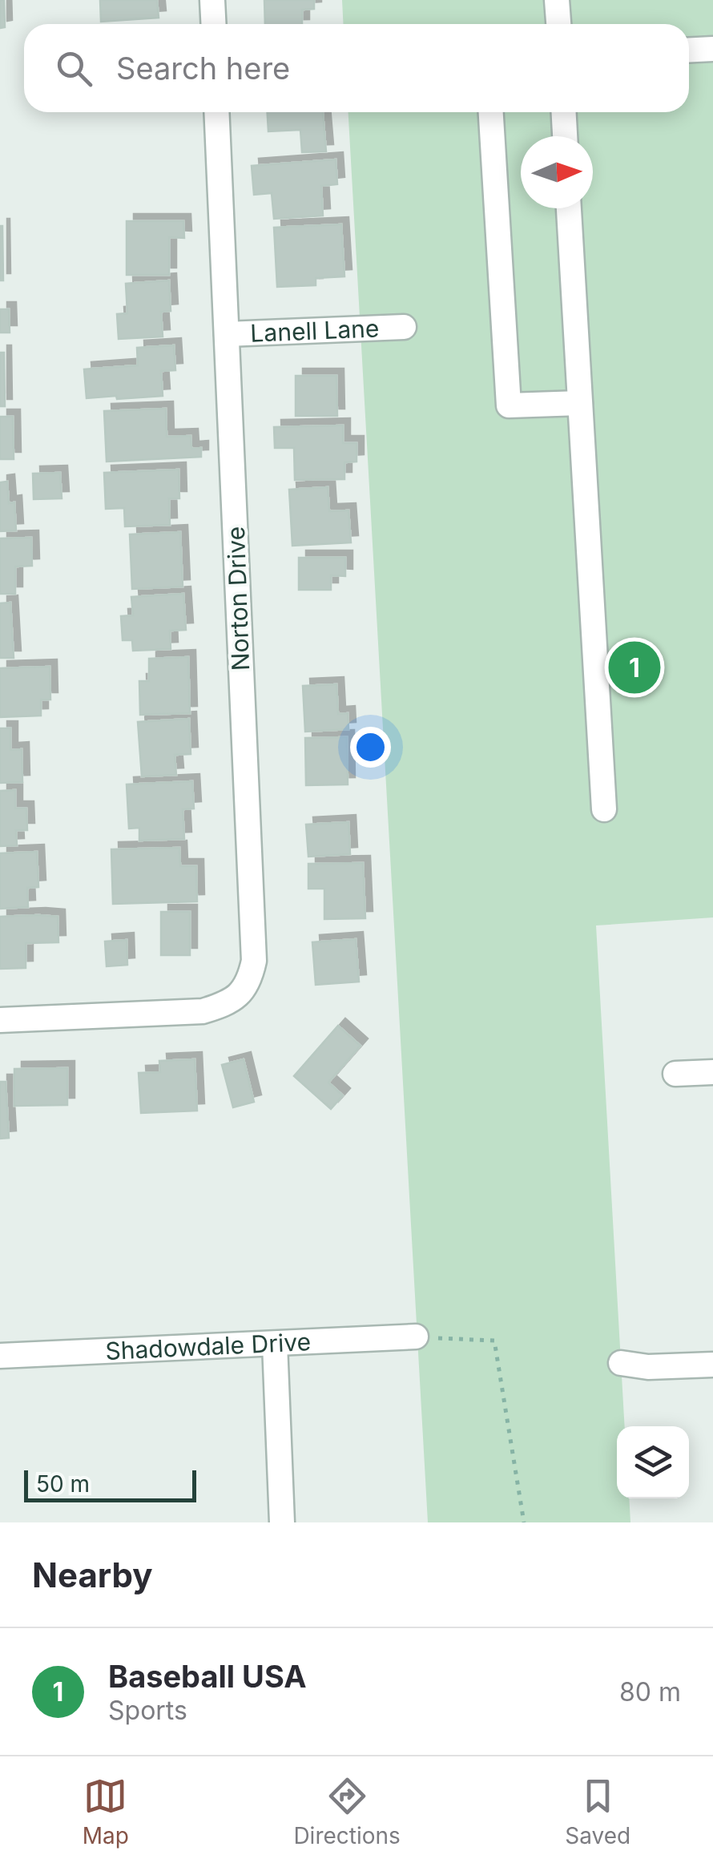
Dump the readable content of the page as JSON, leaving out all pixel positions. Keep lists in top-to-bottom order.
{
  "streets": {
    "street": ["Lanell Lane", "Norton Drive", "Shadowdale Drive"]
  },
  "crossings": [
    ["Lanell Lane", "Norton Drive"]
  ],
  "scale_bar": "50 m",
  "north": "right",
  "page": {
    "search": "Search here",
    "pins": "1",
    "scale": "50 m",
    "heading": "Nearby",
    "list": [
      {
        "mark": "1",
        "name": "Baseball USA",
        "note": "Sports",
        "value": "80 m"
      }
    ],
    "nav": ["Map", "Directions", "Saved"]
  }
}
